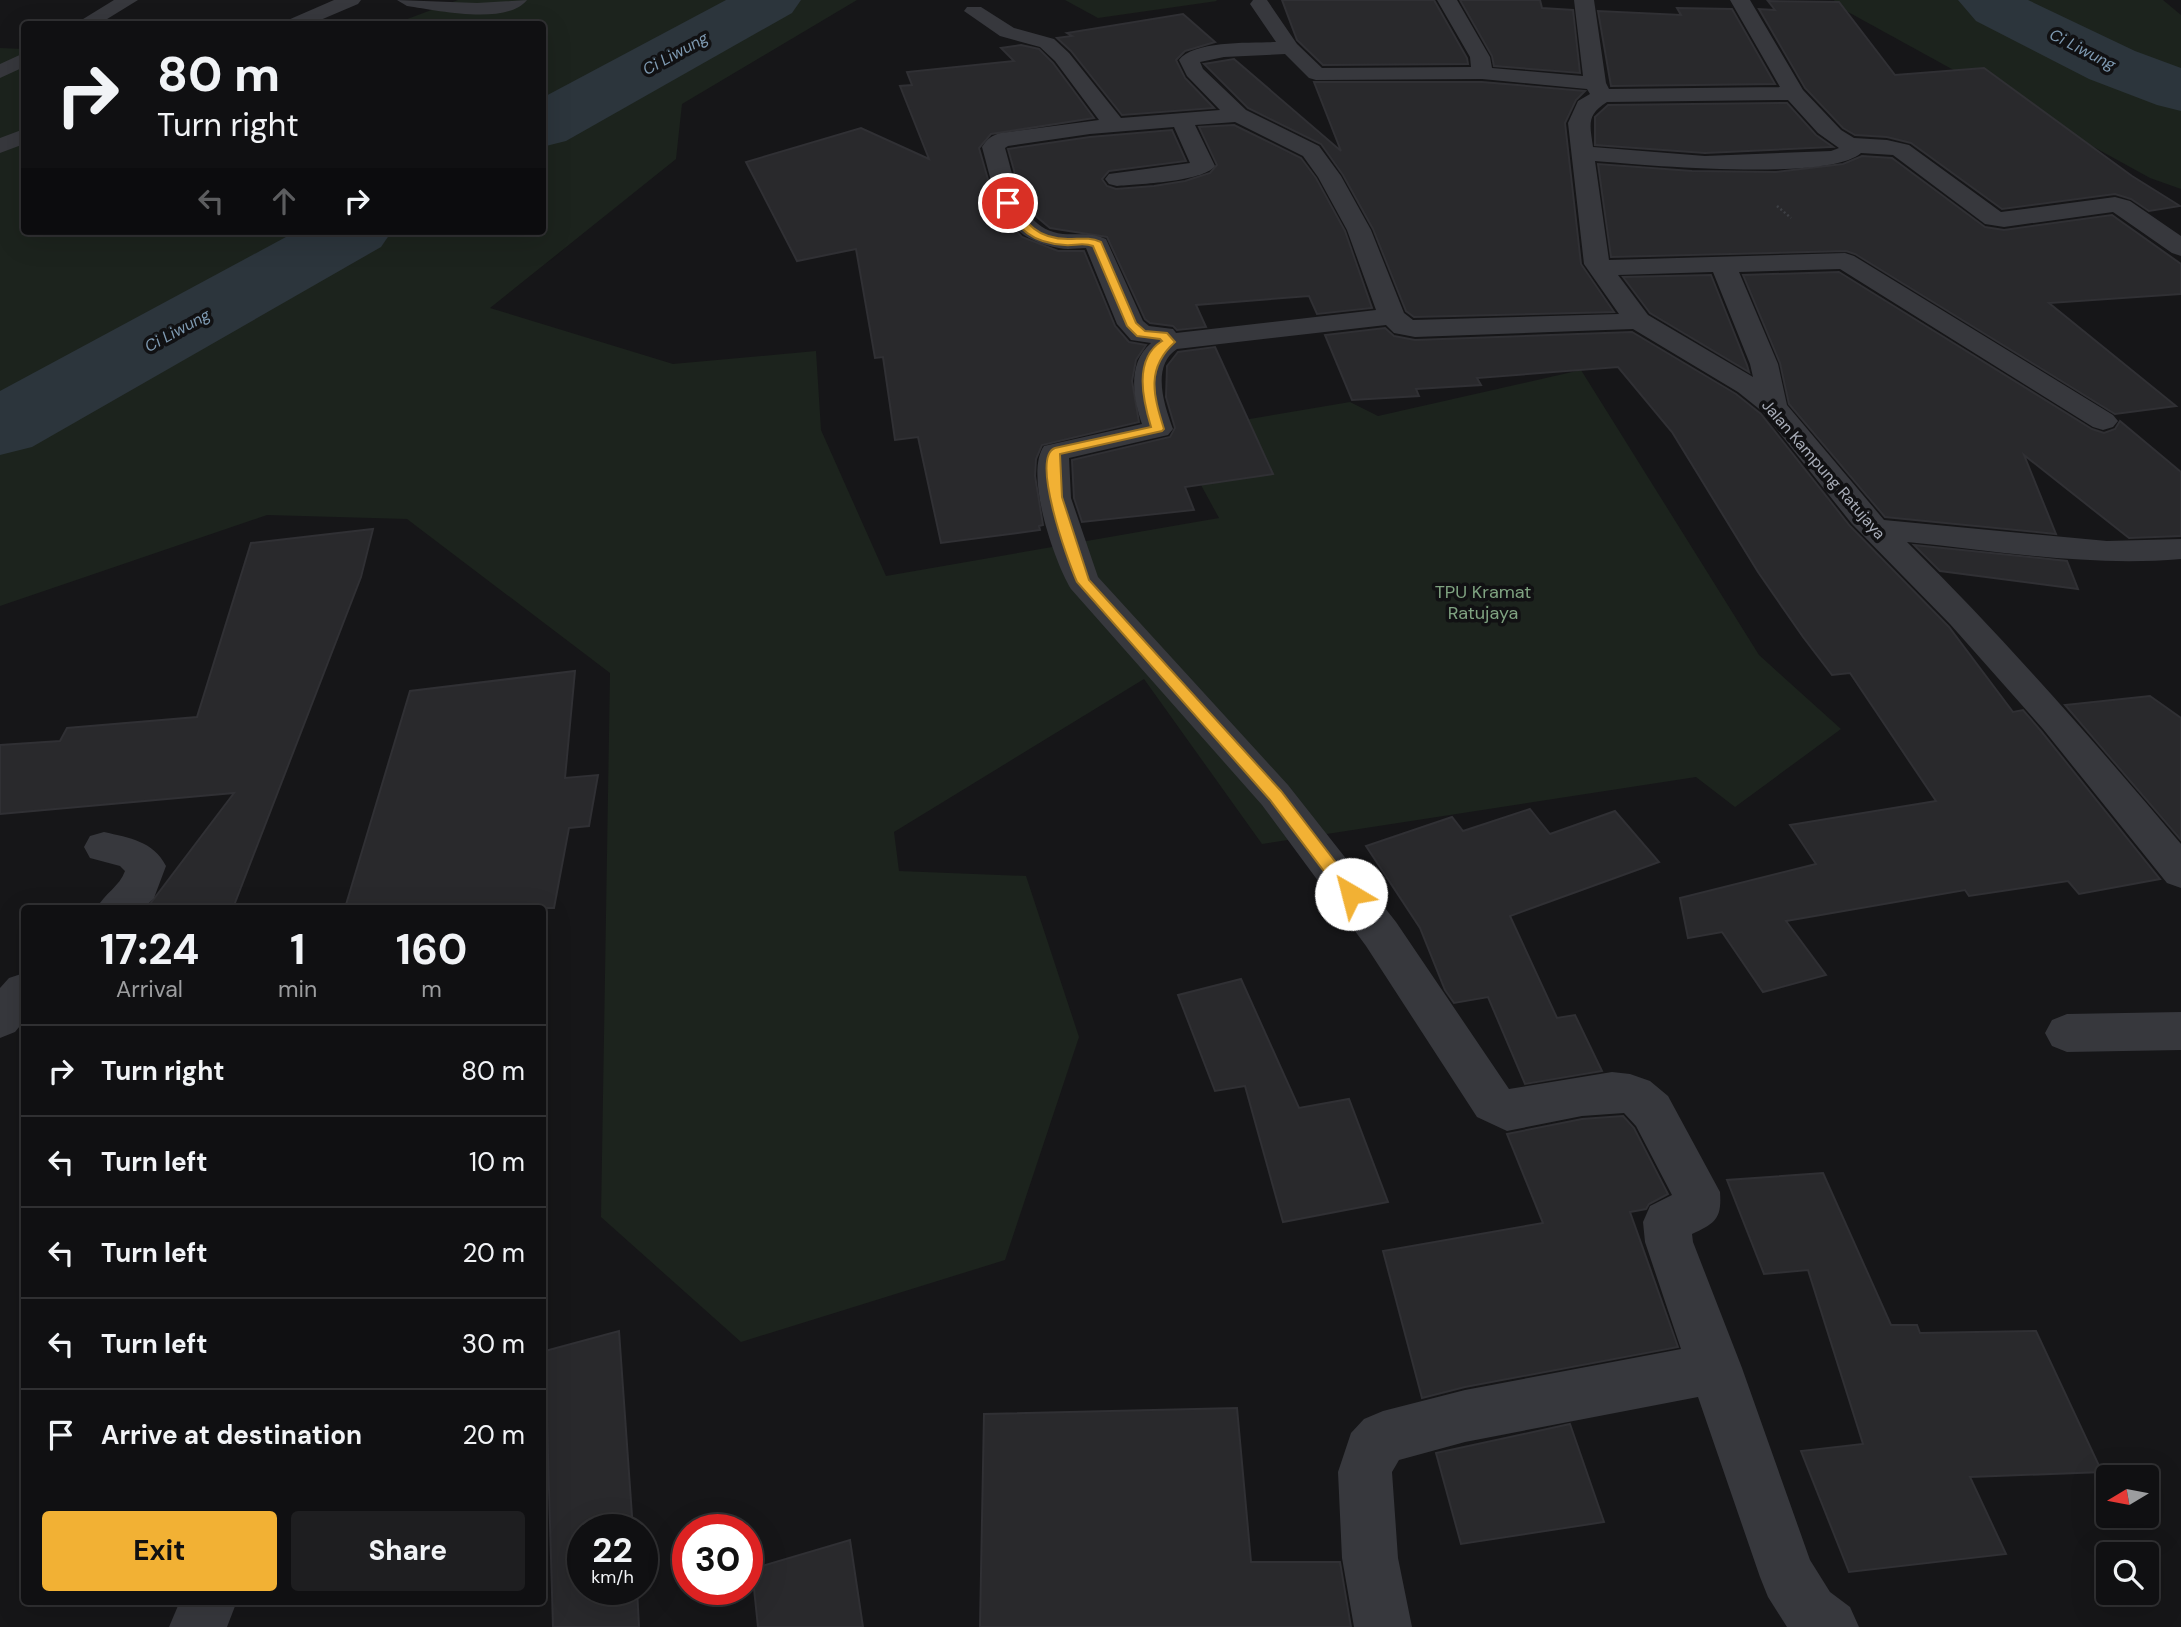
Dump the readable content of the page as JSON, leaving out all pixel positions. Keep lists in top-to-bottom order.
{
  "streets": {
    "street": ["Jalan Kampung Ratujaya"]
  },
  "water": ["Ci Liwung"],
  "parks": ["TPU Kramat Ratujaya"],
  "north": "left",
  "page": {
    "turn": ["80 m", "Turn right"],
    "eta": [
      "17:24",
      "Arrival",
      "1",
      "min",
      "160",
      "m"
    ],
    "list": [
      {
        "name": "Turn right",
        "value": "80 m"
      },
      {
        "name": "Turn left",
        "value": "10 m"
      },
      {
        "name": "Turn left",
        "value": "20 m"
      },
      {
        "name": "Turn left",
        "value": "30 m"
      },
      {
        "name": "Arrive at destination",
        "value": "20 m"
      }
    ],
    "buttons": ["Exit", "Share"],
    "speed": "22 km/h",
    "limit": "30"
  }
}
